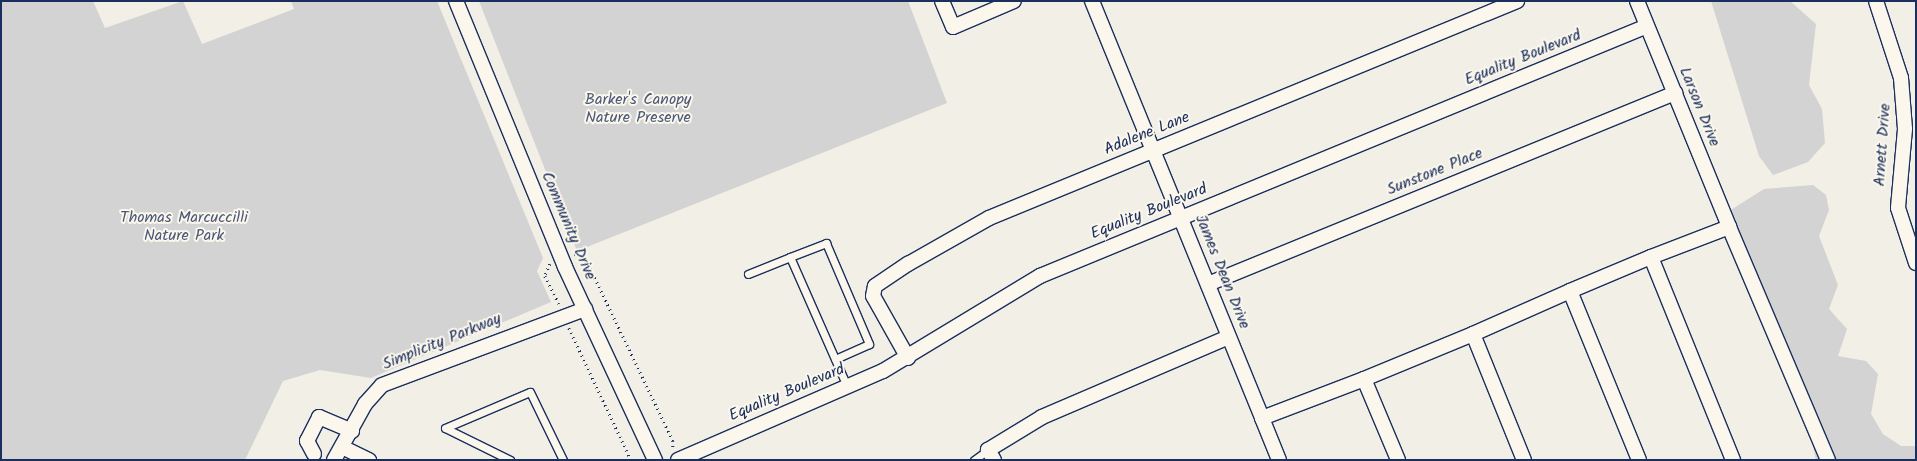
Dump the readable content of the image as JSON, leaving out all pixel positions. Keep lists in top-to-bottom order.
{
  "streets": {
    "street": [
      "Equality Boulevard",
      "Larson Drive",
      "Adalene Lane",
      "Arnett Drive",
      "Sunstone Place",
      "Community Drive",
      "James Dean Drive",
      "Simplicity Parkway"
    ]
  },
  "crossings": [
    ["Equality Boulevard", "Larson Drive"],
    ["Equality Boulevard", "Adalene Lane"],
    ["Equality Boulevard", "James Dean Drive"],
    ["Larson Drive", "Sunstone Place"],
    ["Adalene Lane", "James Dean Drive"],
    ["Sunstone Place", "James Dean Drive"],
    ["Community Drive", "Simplicity Parkway"]
  ],
  "parks": ["Barker's Canopy Nature Preserve", "Thomas Marcuccilli Nature Park"]
}
